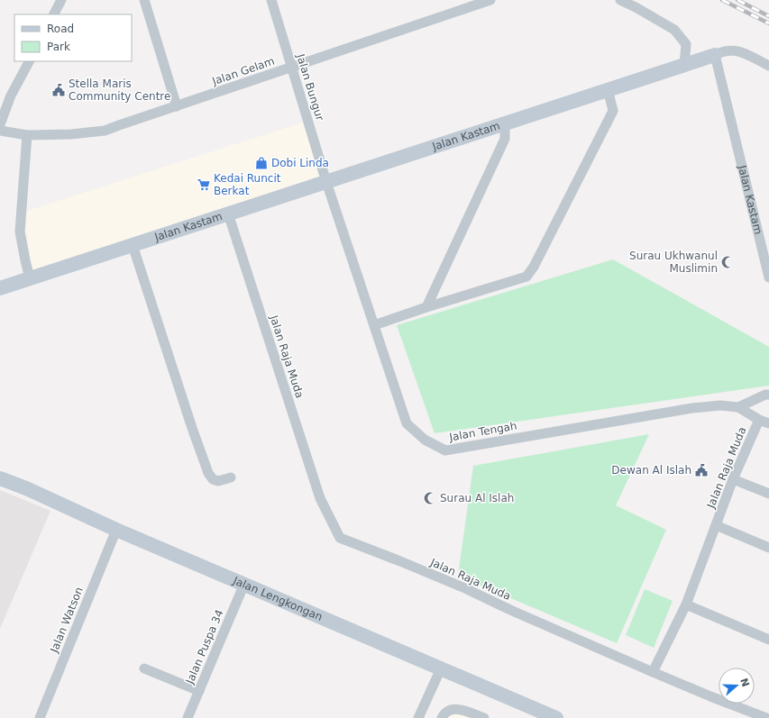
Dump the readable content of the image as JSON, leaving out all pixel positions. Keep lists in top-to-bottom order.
{
  "streets": {
    "street": [
      "Jalan Gelam",
      "Jalan Bungur",
      "Jalan Kastam",
      "Jalan Raja Muda",
      "Jalan Tengah",
      "Jalan Lengkongan",
      "Jalan Watson",
      "Jalan Puspa 34"
    ]
  },
  "crossings": [
    ["Jalan Gelam", "Jalan Bungur"],
    ["Jalan Bungur", "Jalan Kastam"],
    ["Jalan Bungur", "Jalan Tengah"],
    ["Jalan Kastam", "Jalan Raja Muda"],
    ["Jalan Kastam", "Jalan Tengah"],
    ["Jalan Raja Muda", "Jalan Tengah"],
    ["Jalan Lengkongan", "Jalan Watson"],
    ["Jalan Lengkongan", "Jalan Puspa 34"]
  ],
  "places": {
    "public building": ["Stella Maris Community Centre", "Dewan Al Islah"],
    "shop": ["Dobi Linda"],
    "supermarket": ["Kedai Runcit Berkat"],
    "mosque": ["Surau Ukhwanul Muslimin", "Surau Al Islah"]
  },
  "legend": ["Road", "Park"],
  "north": "right"
}
